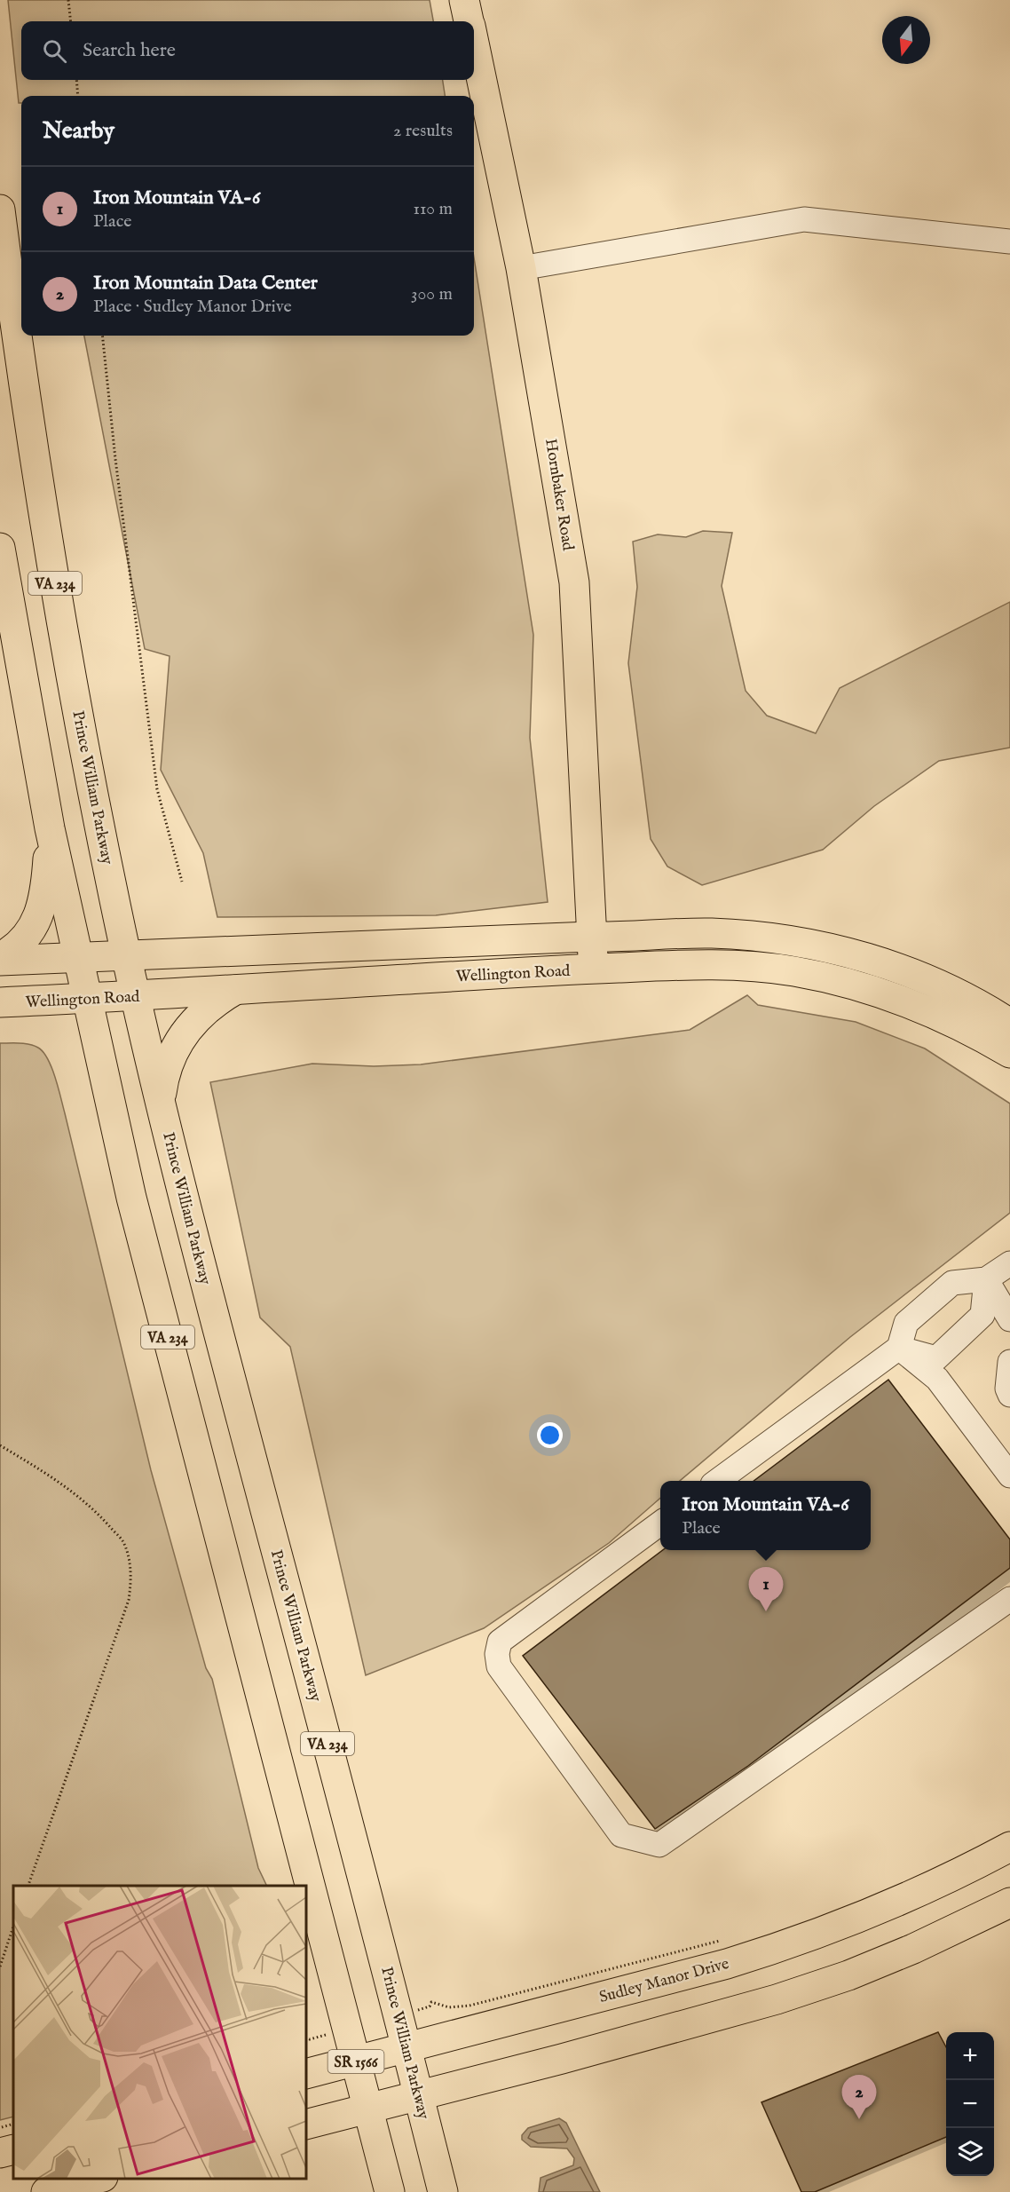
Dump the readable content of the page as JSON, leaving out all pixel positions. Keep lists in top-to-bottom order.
{
  "streets": {
    "main road": [
      "Hornbaker Road",
      "VA 234",
      "Prince William Parkway",
      "Wellington Road",
      "Sudley Manor Drive",
      "SR 1566"
    ]
  },
  "crossings": [
    ["Hornbaker Road", "Wellington Road"],
    ["VA 234", "Wellington Road"],
    ["VA 234", "Sudley Manor Drive"],
    ["Prince William Parkway", "Wellington Road"],
    ["Prince William Parkway", "Sudley Manor Drive"]
  ],
  "north": "bottom",
  "page": {
    "search": "Search here",
    "heading": ["Nearby", "2 results"],
    "list": [
      {
        "mark": "1",
        "name": "Iron Mountain VA-6",
        "note": "Place",
        "value": "110 m"
      },
      {
        "mark": "2",
        "name": "Iron Mountain Data Center",
        "note": "Place · Sudley Manor Drive",
        "value": "300 m"
      }
    ],
    "popup": ["Iron Mountain VA-6", "Place"],
    "pins": ["1", "2"],
    "map_buttons": ["+", "−"]
  }
}
